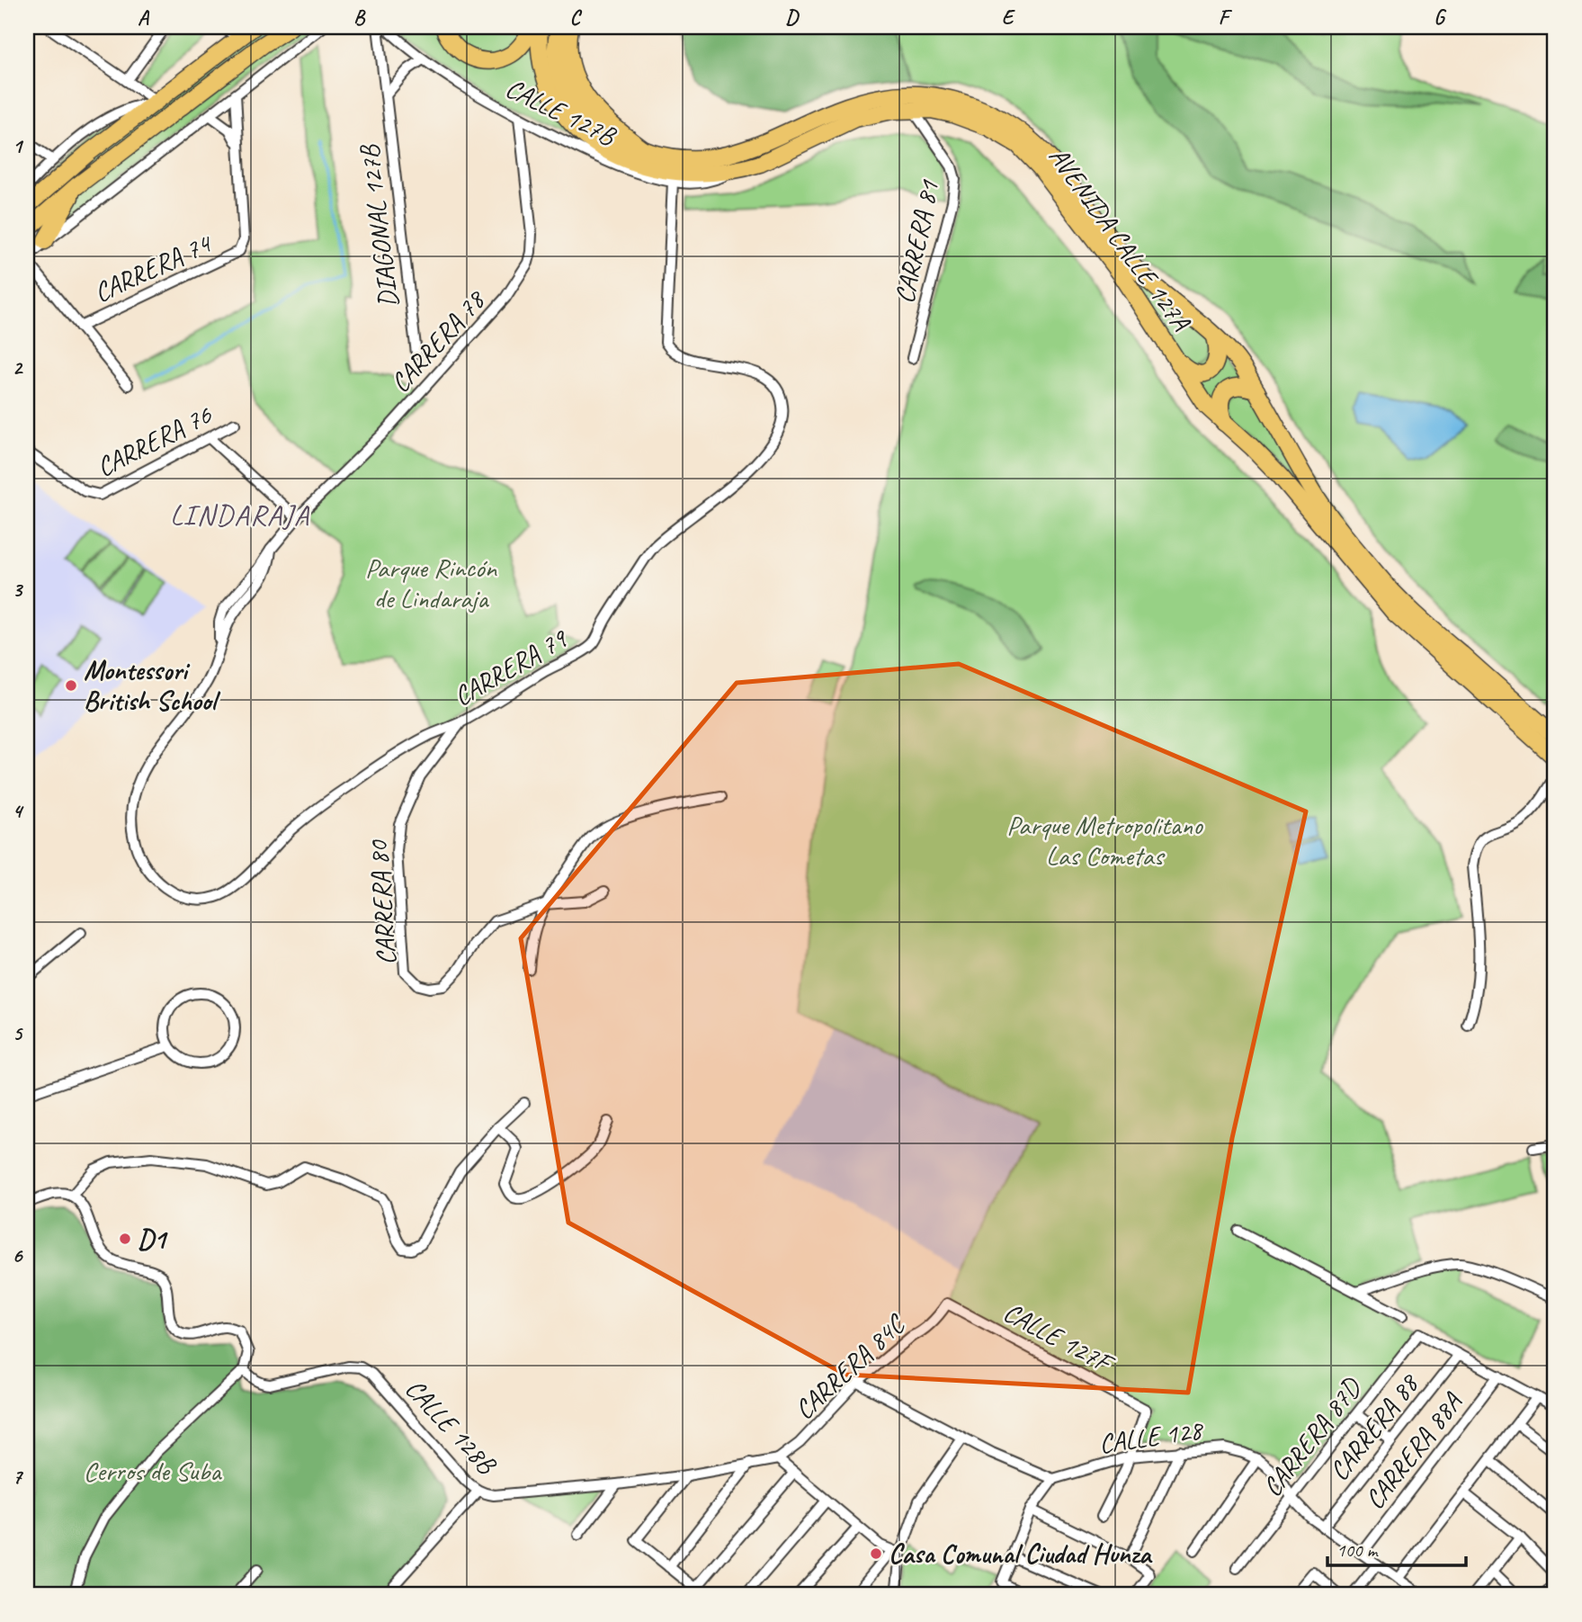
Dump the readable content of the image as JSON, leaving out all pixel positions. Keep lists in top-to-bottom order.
{
  "streets": {
    "main road": ["AVENIDA CALLE 127A"],
    "street": [
      "CALLE 127B",
      "DIAGONAL 127B",
      "CARRERA 81",
      "CARRERA 74",
      "CARRERA 78",
      "CARRERA 76",
      "CARRERA 79",
      "CARRERA 80",
      "CALLE 127F",
      "CARRERA 84C",
      "CALLE 128B",
      "CARRERA 88",
      "CALLE 128",
      "CARRERA 87D",
      "CARRERA 88A"
    ]
  },
  "crossings": [
    ["CALLE 127B", "AVENIDA CALLE 127A"],
    ["CALLE 127B", "CARRERA 78"],
    ["CALLE 127B", "CARRERA 79"],
    ["AVENIDA CALLE 127A", "CARRERA 81"],
    ["CARRERA 78", "CARRERA 79"],
    ["CARRERA 79", "CARRERA 80"],
    ["CALLE 127F", "CARRERA 84C"],
    ["CALLE 127F", "CALLE 128"],
    ["CARRERA 84C", "CALLE 128B"],
    ["CARRERA 88", "CALLE 128"],
    ["CARRERA 88", "CARRERA 87D"],
    ["CALLE 128", "CARRERA 87D"],
    ["CALLE 128", "CARRERA 88A"]
  ],
  "districts": ["LINDARAJA"],
  "parks": ["Parque Rincón de Lindaraja", "Parque Metropolitano Las Cometas", "Cerros de Suba"],
  "places": ["Montessori British School", "D1", "Casa Comunal Ciudad Hunza"],
  "scale_bar": "100 m",
  "grid": {
    "columns": [
      "A",
      "B",
      "C",
      "D",
      "E",
      "F",
      "G"
    ],
    "rows": [
      "1",
      "2",
      "3",
      "4",
      "5",
      "6",
      "7"
    ]
  }
}
